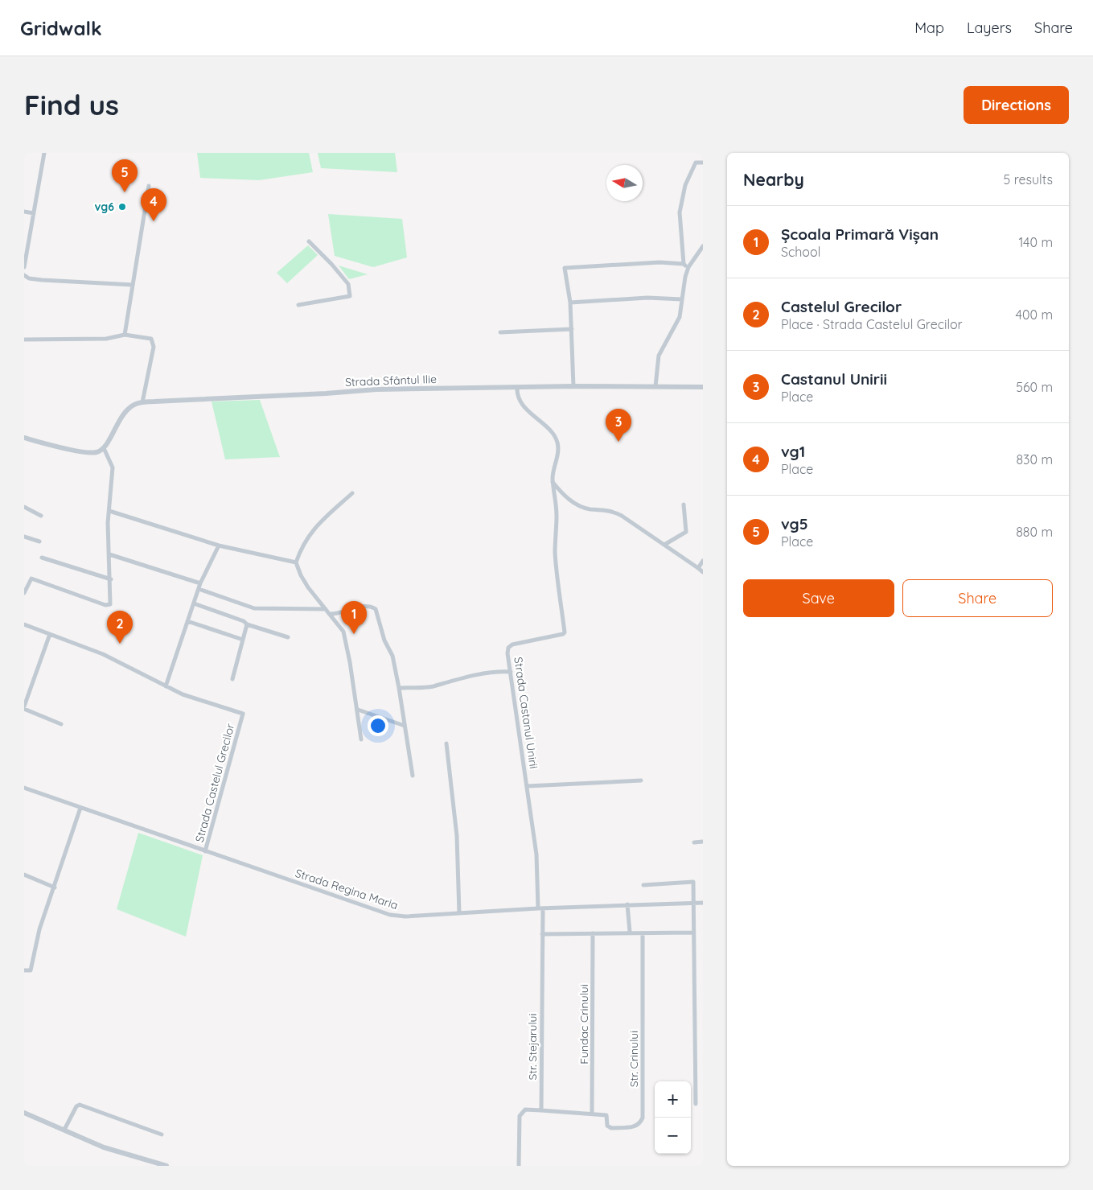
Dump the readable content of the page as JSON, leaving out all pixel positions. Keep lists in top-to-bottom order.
{
  "streets": {
    "street": [
      "Strada Sfântul Ilie",
      "Strada Castanul Unirii",
      "Strada Castelul Grecilor",
      "Strada Regina Maria",
      "Fundac Crinului",
      "Str. Stejarului",
      "Str. Crinului"
    ]
  },
  "crossings": [
    ["Strada Sfântul Ilie", "Strada Castanul Unirii"],
    ["Strada Castanul Unirii", "Strada Regina Maria"],
    ["Strada Castanul Unirii", "Str. Stejarului"],
    ["Strada Castelul Grecilor", "Strada Regina Maria"],
    ["Strada Regina Maria", "Str. Stejarului"],
    ["Fundac Crinului", "Str. Crinului"]
  ],
  "places": ["vg6"],
  "north": "left",
  "page": {
    "header": "Gridwalk",
    "nav": ["Map", "Layers", "Share"],
    "buttons": [
      "Directions",
      ["Save", "Share"]
    ],
    "title": "Find us",
    "heading": ["Nearby", "5 results"],
    "pins": [
      "5",
      "4",
      "3",
      "1",
      "2"
    ],
    "list": [
      {
        "mark": "1",
        "name": "Școala Primară Vișan",
        "note": "School",
        "value": "140 m"
      },
      {
        "mark": "2",
        "name": "Castelul Grecilor",
        "note": "Place · Strada Castelul Grecilor",
        "value": "400 m"
      },
      {
        "mark": "3",
        "name": "Castanul Unirii",
        "note": "Place",
        "value": "560 m"
      },
      {
        "mark": "4",
        "name": "vg1",
        "note": "Place",
        "value": "830 m"
      },
      {
        "mark": "5",
        "name": "vg5",
        "note": "Place",
        "value": "880 m"
      }
    ],
    "map_buttons": ["+", "−"]
  }
}
